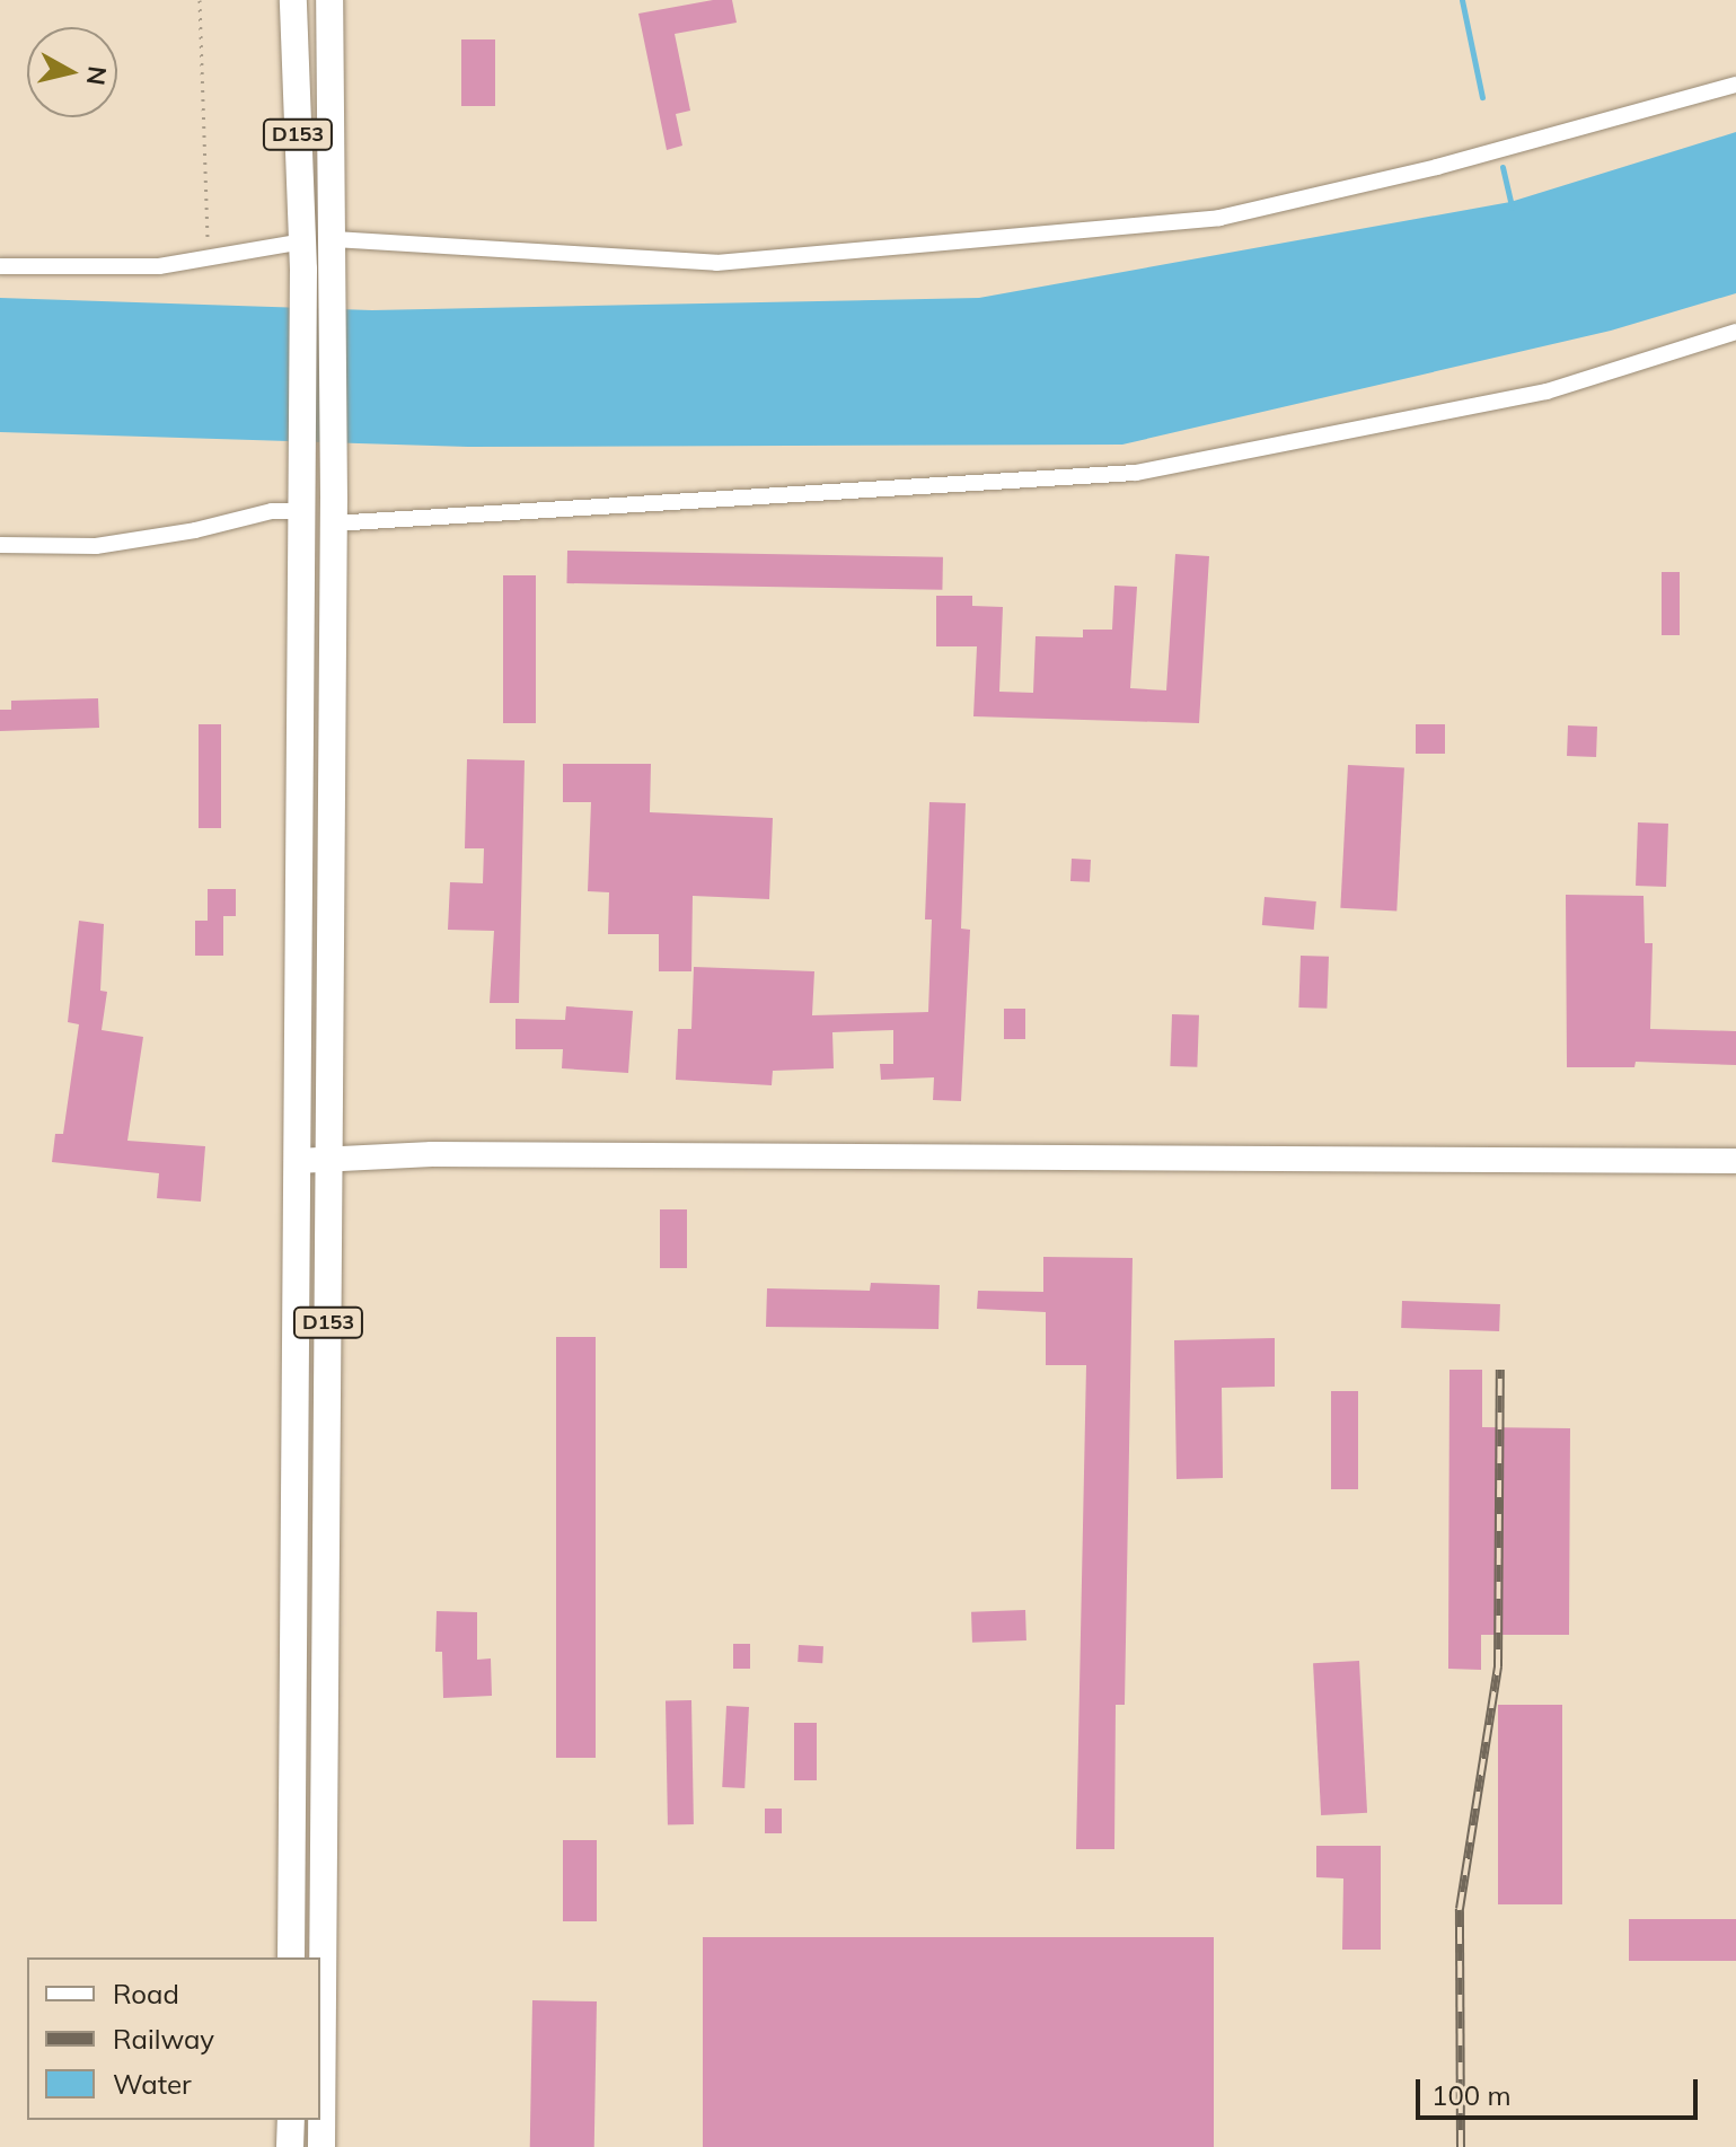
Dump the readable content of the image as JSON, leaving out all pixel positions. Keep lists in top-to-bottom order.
{
  "streets": {
    "main road": ["D153"]
  },
  "legend": ["Road", "Railway", "Water"],
  "scale_bar": "100 m",
  "north": "right"
}
